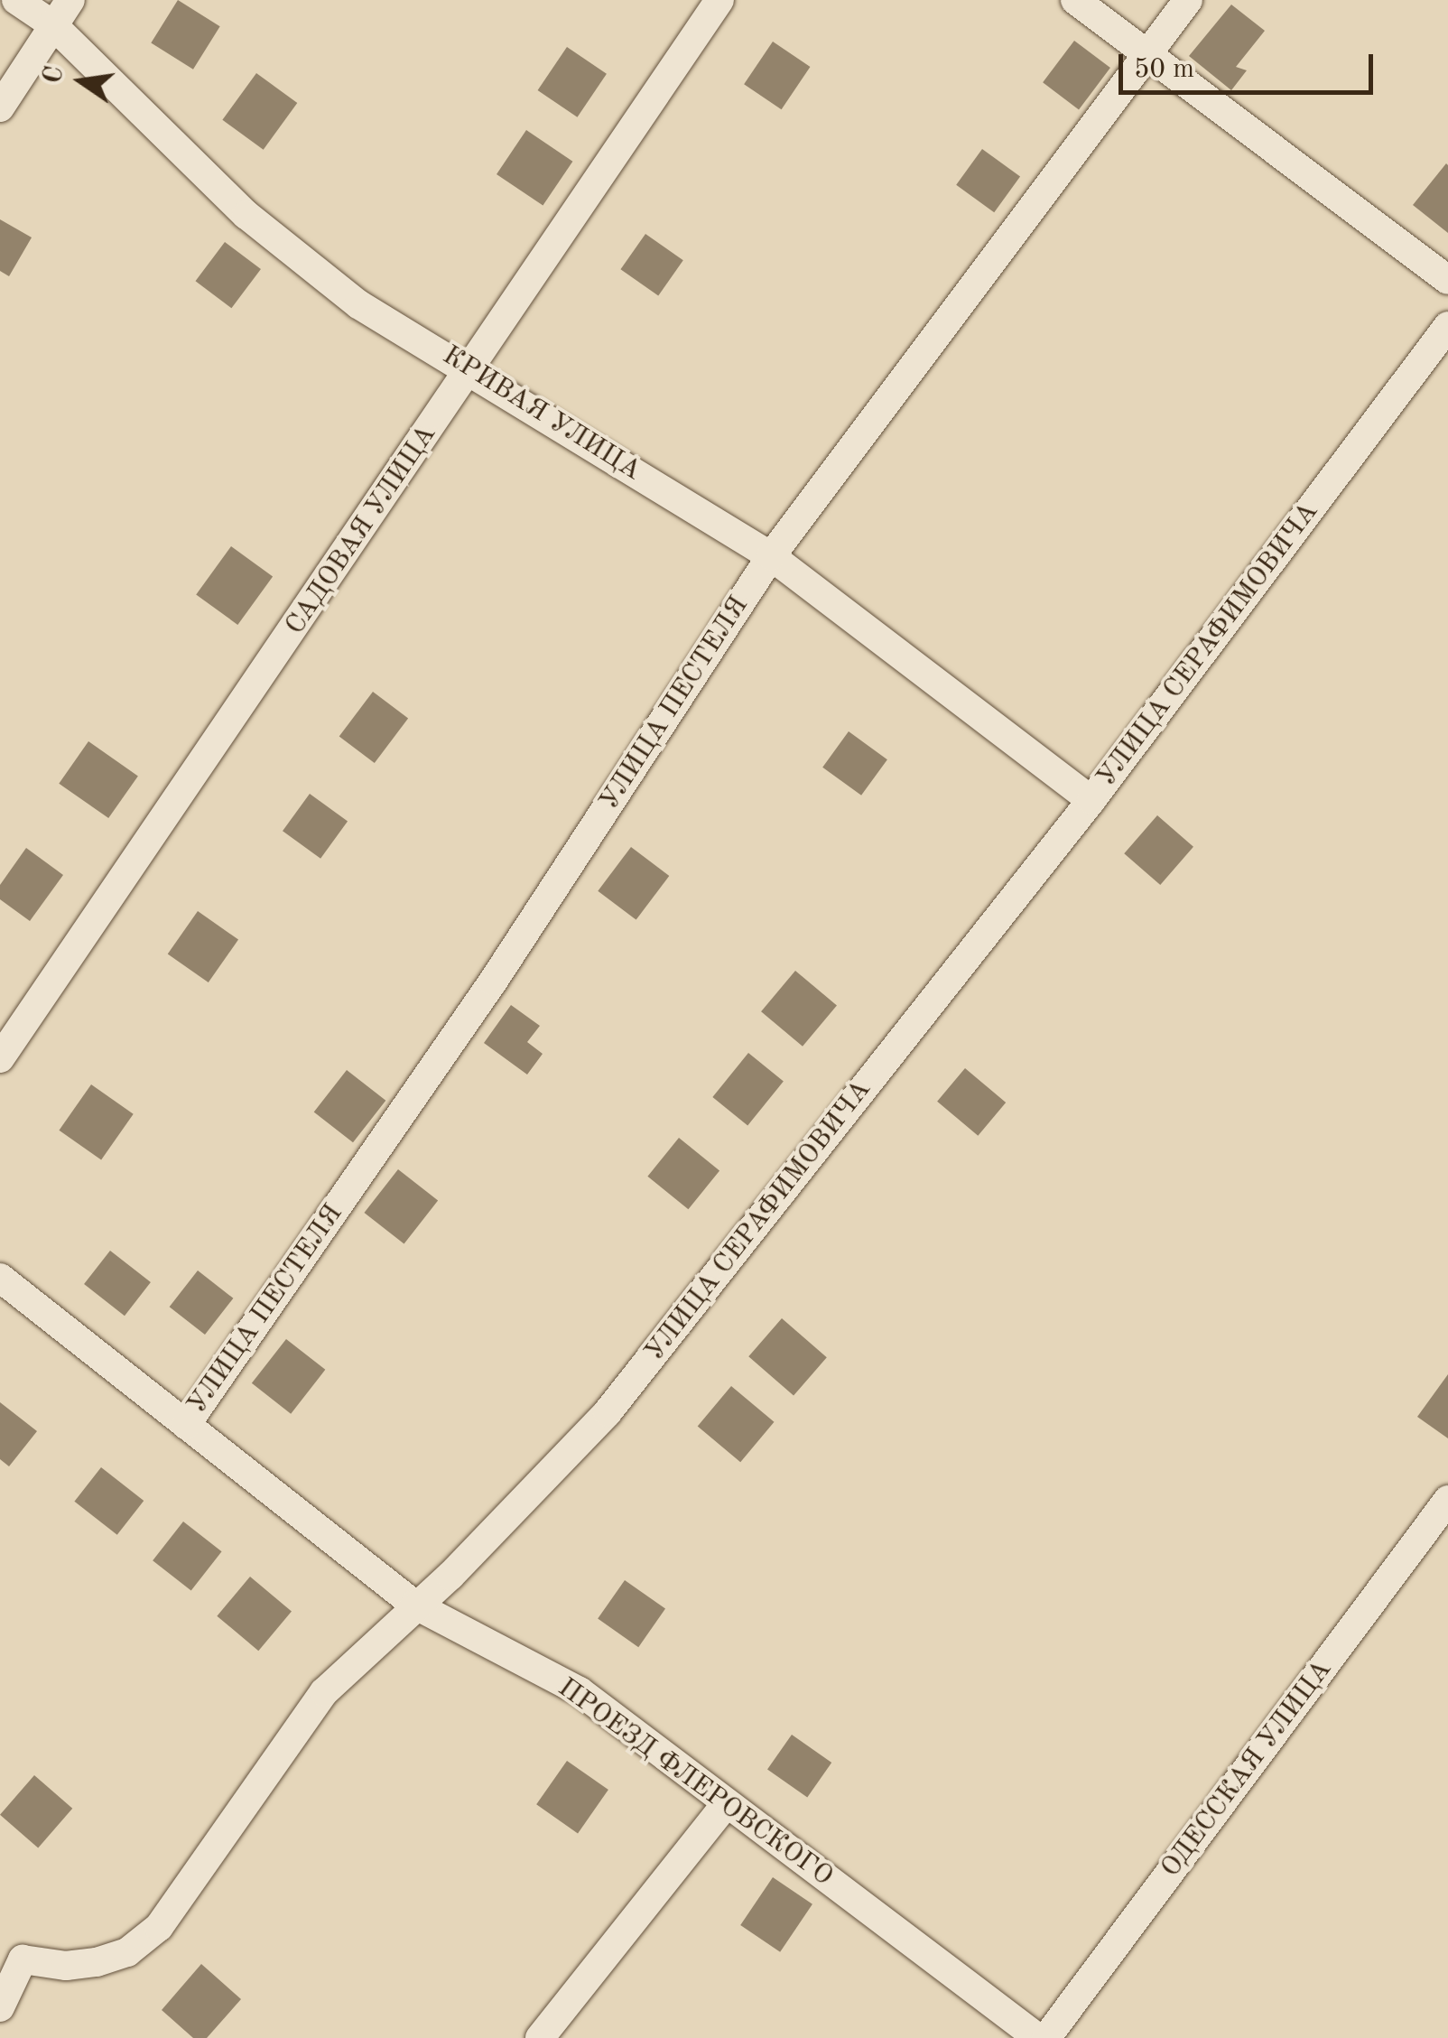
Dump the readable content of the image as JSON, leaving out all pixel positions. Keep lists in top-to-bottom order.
{
  "streets": {
    "street": [
      "КРИВАЯ УЛИЦА",
      "САДОВАЯ УЛИЦА",
      "УЛИЦА СЕРАФИМОВИЧА",
      "УЛИЦА ПЕСТЕЛЯ",
      "ОДЕССКАЯ УЛИЦА",
      "ПРОЕЗД ФЛЕРОВСКОГО"
    ]
  },
  "crossings": [
    ["КРИВАЯ УЛИЦА", "САДОВАЯ УЛИЦА"],
    ["КРИВАЯ УЛИЦА", "УЛИЦА СЕРАФИМОВИЧА"],
    ["КРИВАЯ УЛИЦА", "УЛИЦА ПЕСТЕЛЯ"],
    ["УЛИЦА СЕРАФИМОВИЧА", "ПРОЕЗД ФЛЕРОВСКОГО"],
    ["УЛИЦА ПЕСТЕЛЯ", "ПРОЕЗД ФЛЕРОВСКОГО"]
  ],
  "scale_bar": "50 m",
  "north": "left"
}
